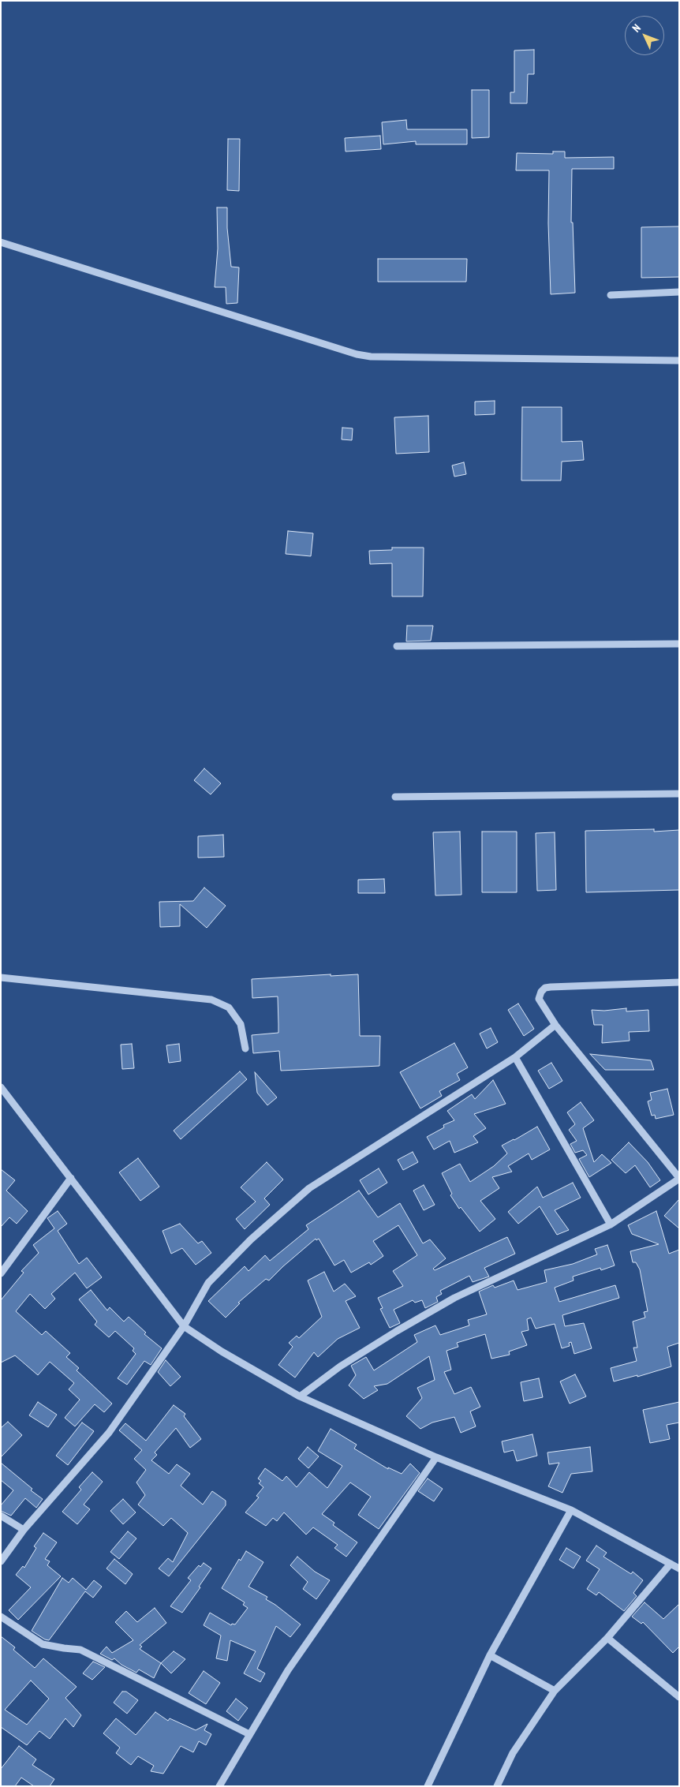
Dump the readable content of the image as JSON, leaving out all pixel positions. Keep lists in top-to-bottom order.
{
  "north": "top left"
}
